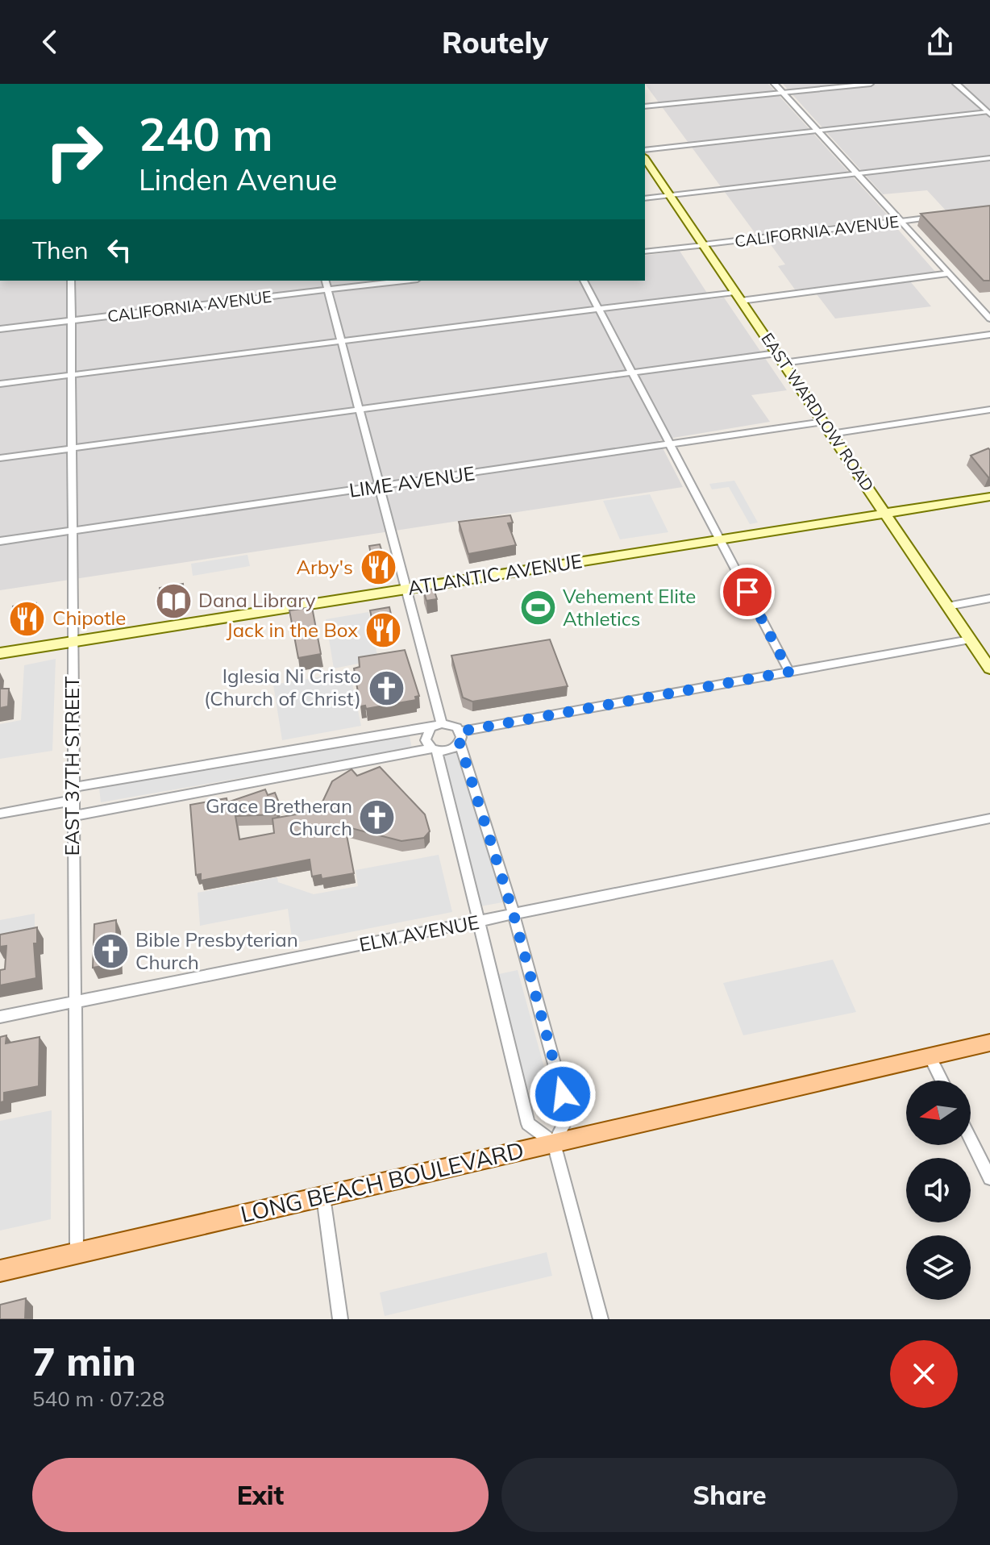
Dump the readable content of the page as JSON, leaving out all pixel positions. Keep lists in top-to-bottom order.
{
  "streets": {
    "main road": ["EAST WARDLOW ROAD", "ATLANTIC AVENUE", "LONG BEACH BOULEVARD"],
    "street": [
      "CALIFORNIA AVENUE",
      "LIME AVENUE",
      "EAST 37TH STREET",
      "ELM AVENUE"
    ]
  },
  "crossings": [
    ["CALIFORNIA AVENUE", "EAST WARDLOW ROAD"],
    ["CALIFORNIA AVENUE", "EAST 37TH STREET"],
    ["EAST WARDLOW ROAD", "LIME AVENUE"],
    ["EAST WARDLOW ROAD", "ATLANTIC AVENUE"],
    ["LIME AVENUE", "EAST 37TH STREET"],
    ["ATLANTIC AVENUE", "EAST 37TH STREET"],
    ["EAST 37TH STREET", "ELM AVENUE"],
    ["EAST 37TH STREET", "LONG BEACH BOULEVARD"]
  ],
  "places": {
    "restaurant": ["Arby's", "Chipotle", "Jack in the Box"],
    "library": ["Dana Library"],
    "sports": ["Vehement Elite Athletics"],
    "church": ["Iglesia Ni Cristo (Church of Christ)", "Grace Bretheran Church", "Bible Presbyterian Church"]
  },
  "north": "left",
  "page": {
    "header": "Routely",
    "turn": ["240 m", "Linden Avenue"],
    "then": "Then",
    "heading": ["7 min", "540 m · 07:28"],
    "buttons": ["Exit", "Share"]
  }
}
